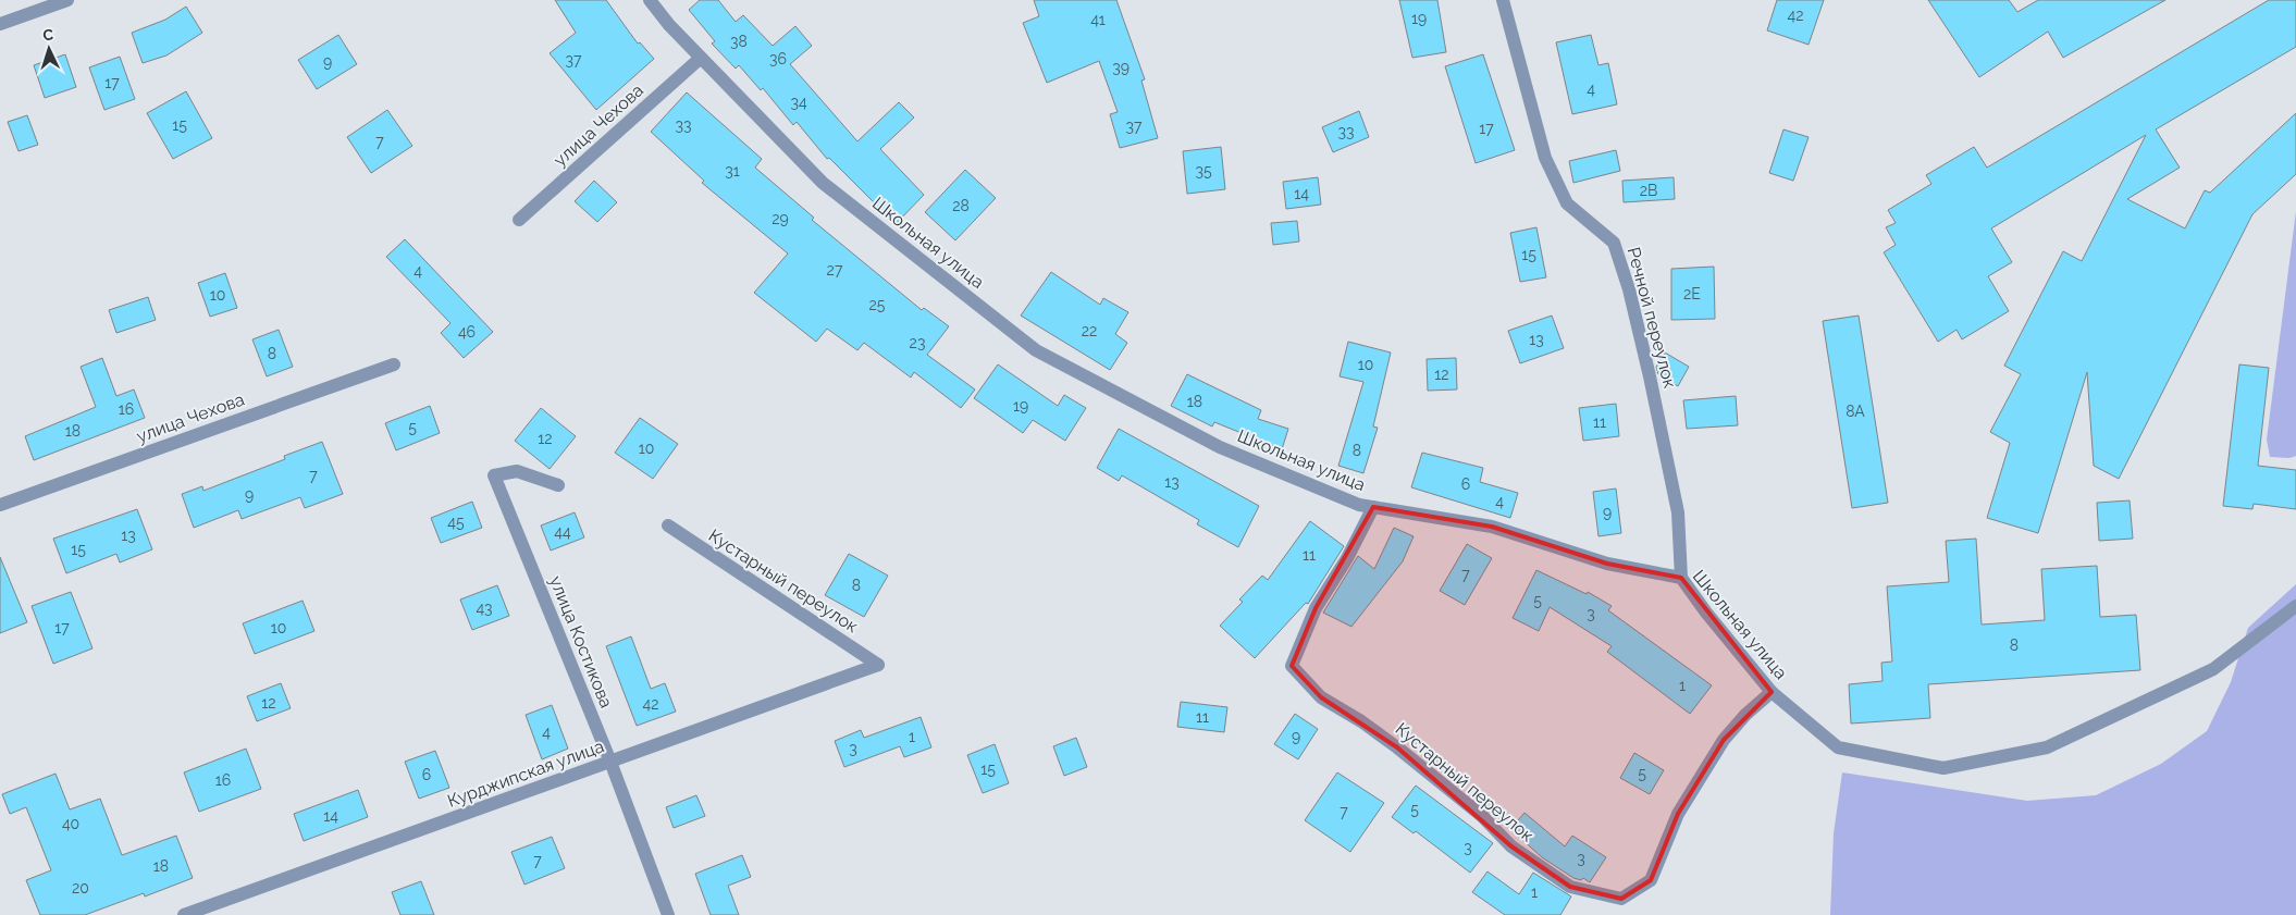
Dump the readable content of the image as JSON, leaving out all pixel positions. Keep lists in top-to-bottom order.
{
  "streets": {
    "street": [
      "улица Чехова",
      "Школьная улица",
      "Речной переулок",
      "Кустарный переулок",
      "улица Костикова",
      "Курджипская улица"
    ]
  },
  "crossings": [
    ["улица Чехова", "Школьная улица"],
    ["Школьная улица", "Речной переулок"],
    ["Школьная улица", "Кустарный переулок"],
    ["Кустарный переулок", "Курджипская улица"],
    ["улица Костикова", "Курджипская улица"]
  ],
  "house_numbers": [
    "42",
    "19",
    "41",
    "38",
    "36",
    "37",
    "9",
    "39",
    "17",
    "4",
    "34",
    "15",
    "33",
    "37",
    "17",
    "33",
    "7",
    "31",
    "35",
    "2В",
    "14",
    "28",
    "29",
    "15",
    "27",
    "4",
    "2Е",
    "10",
    "25",
    "22",
    "46",
    "13",
    "23",
    "8",
    "10",
    "12",
    "18",
    "19",
    "16",
    "8А",
    "11",
    "5",
    "18",
    "12",
    "10",
    "8",
    "7",
    "13",
    "6",
    "9",
    "4",
    "9",
    "45",
    "44",
    "13",
    "15",
    "11",
    "7",
    "8",
    "5",
    "43",
    "3",
    "17",
    "10",
    "8",
    "1",
    "12",
    "42",
    "11",
    "4",
    "1",
    "9",
    "3",
    "15",
    "5",
    "6",
    "16",
    "5",
    "7",
    "14",
    "40",
    "3",
    "3",
    "7",
    "18",
    "20",
    "1"
  ],
  "north": "top"
}
